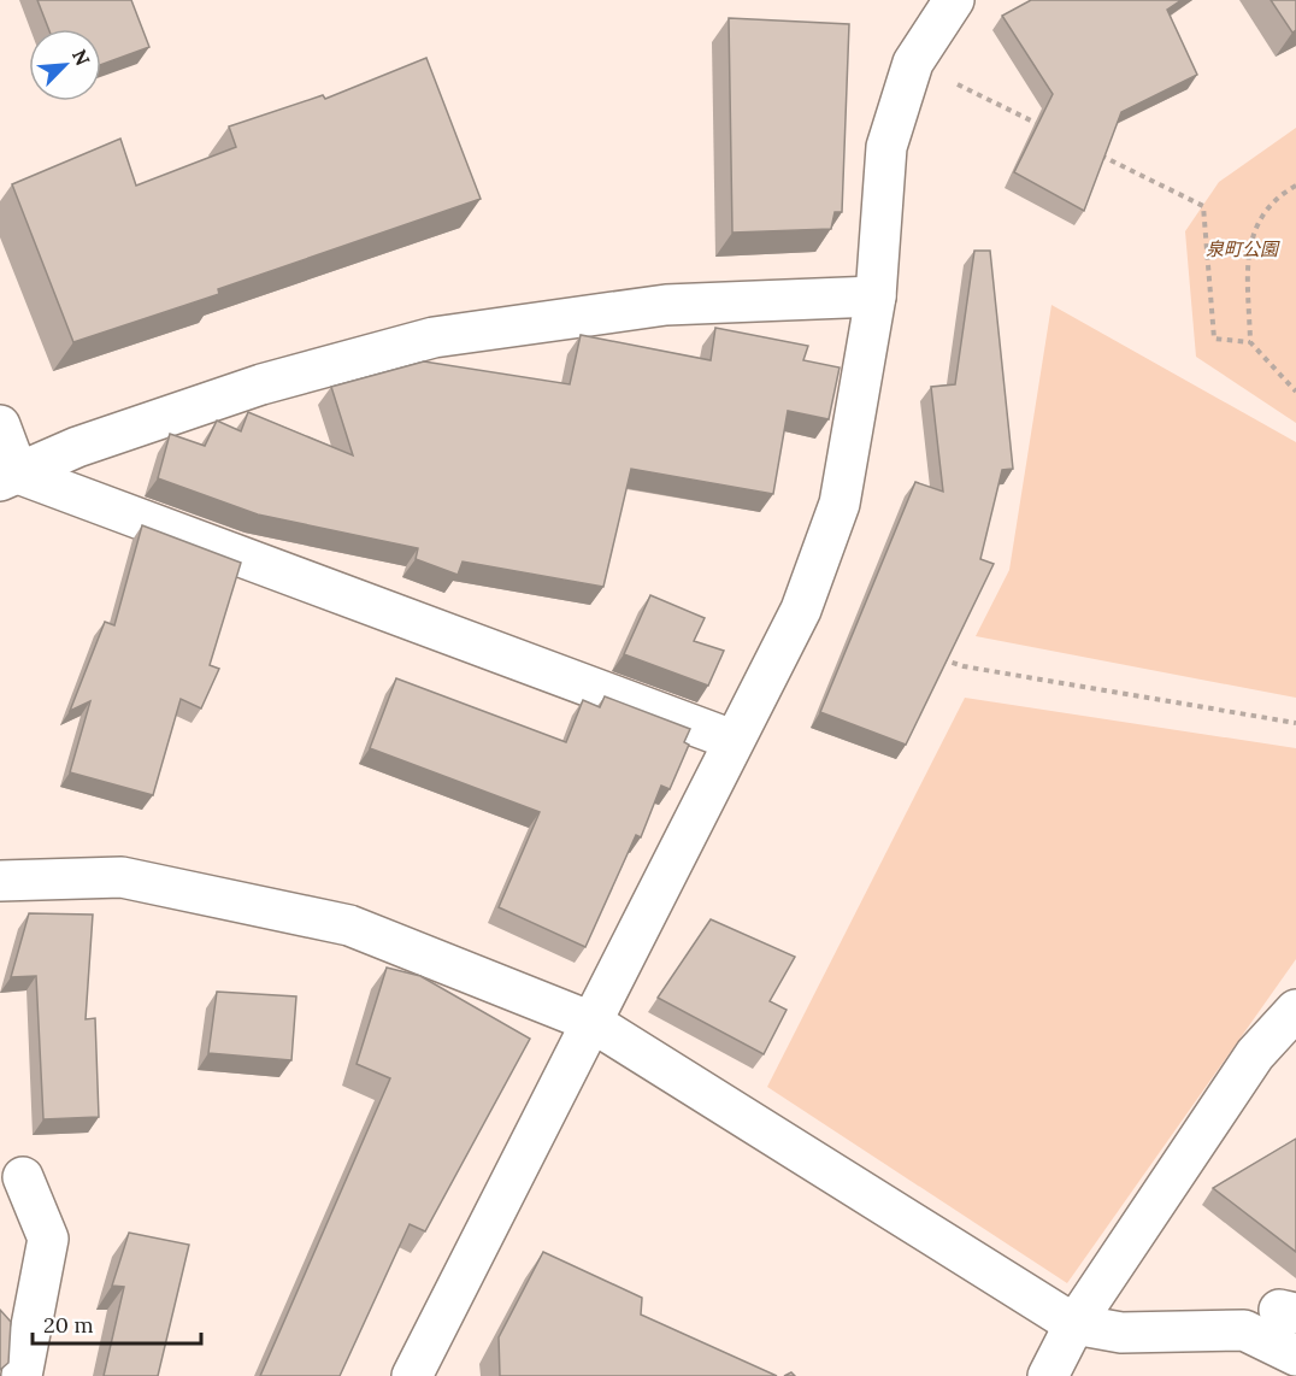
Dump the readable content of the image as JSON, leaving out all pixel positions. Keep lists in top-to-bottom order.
{
  "parks": ["泉町公園"],
  "scale_bar": "20 m",
  "north": "top right"
}
